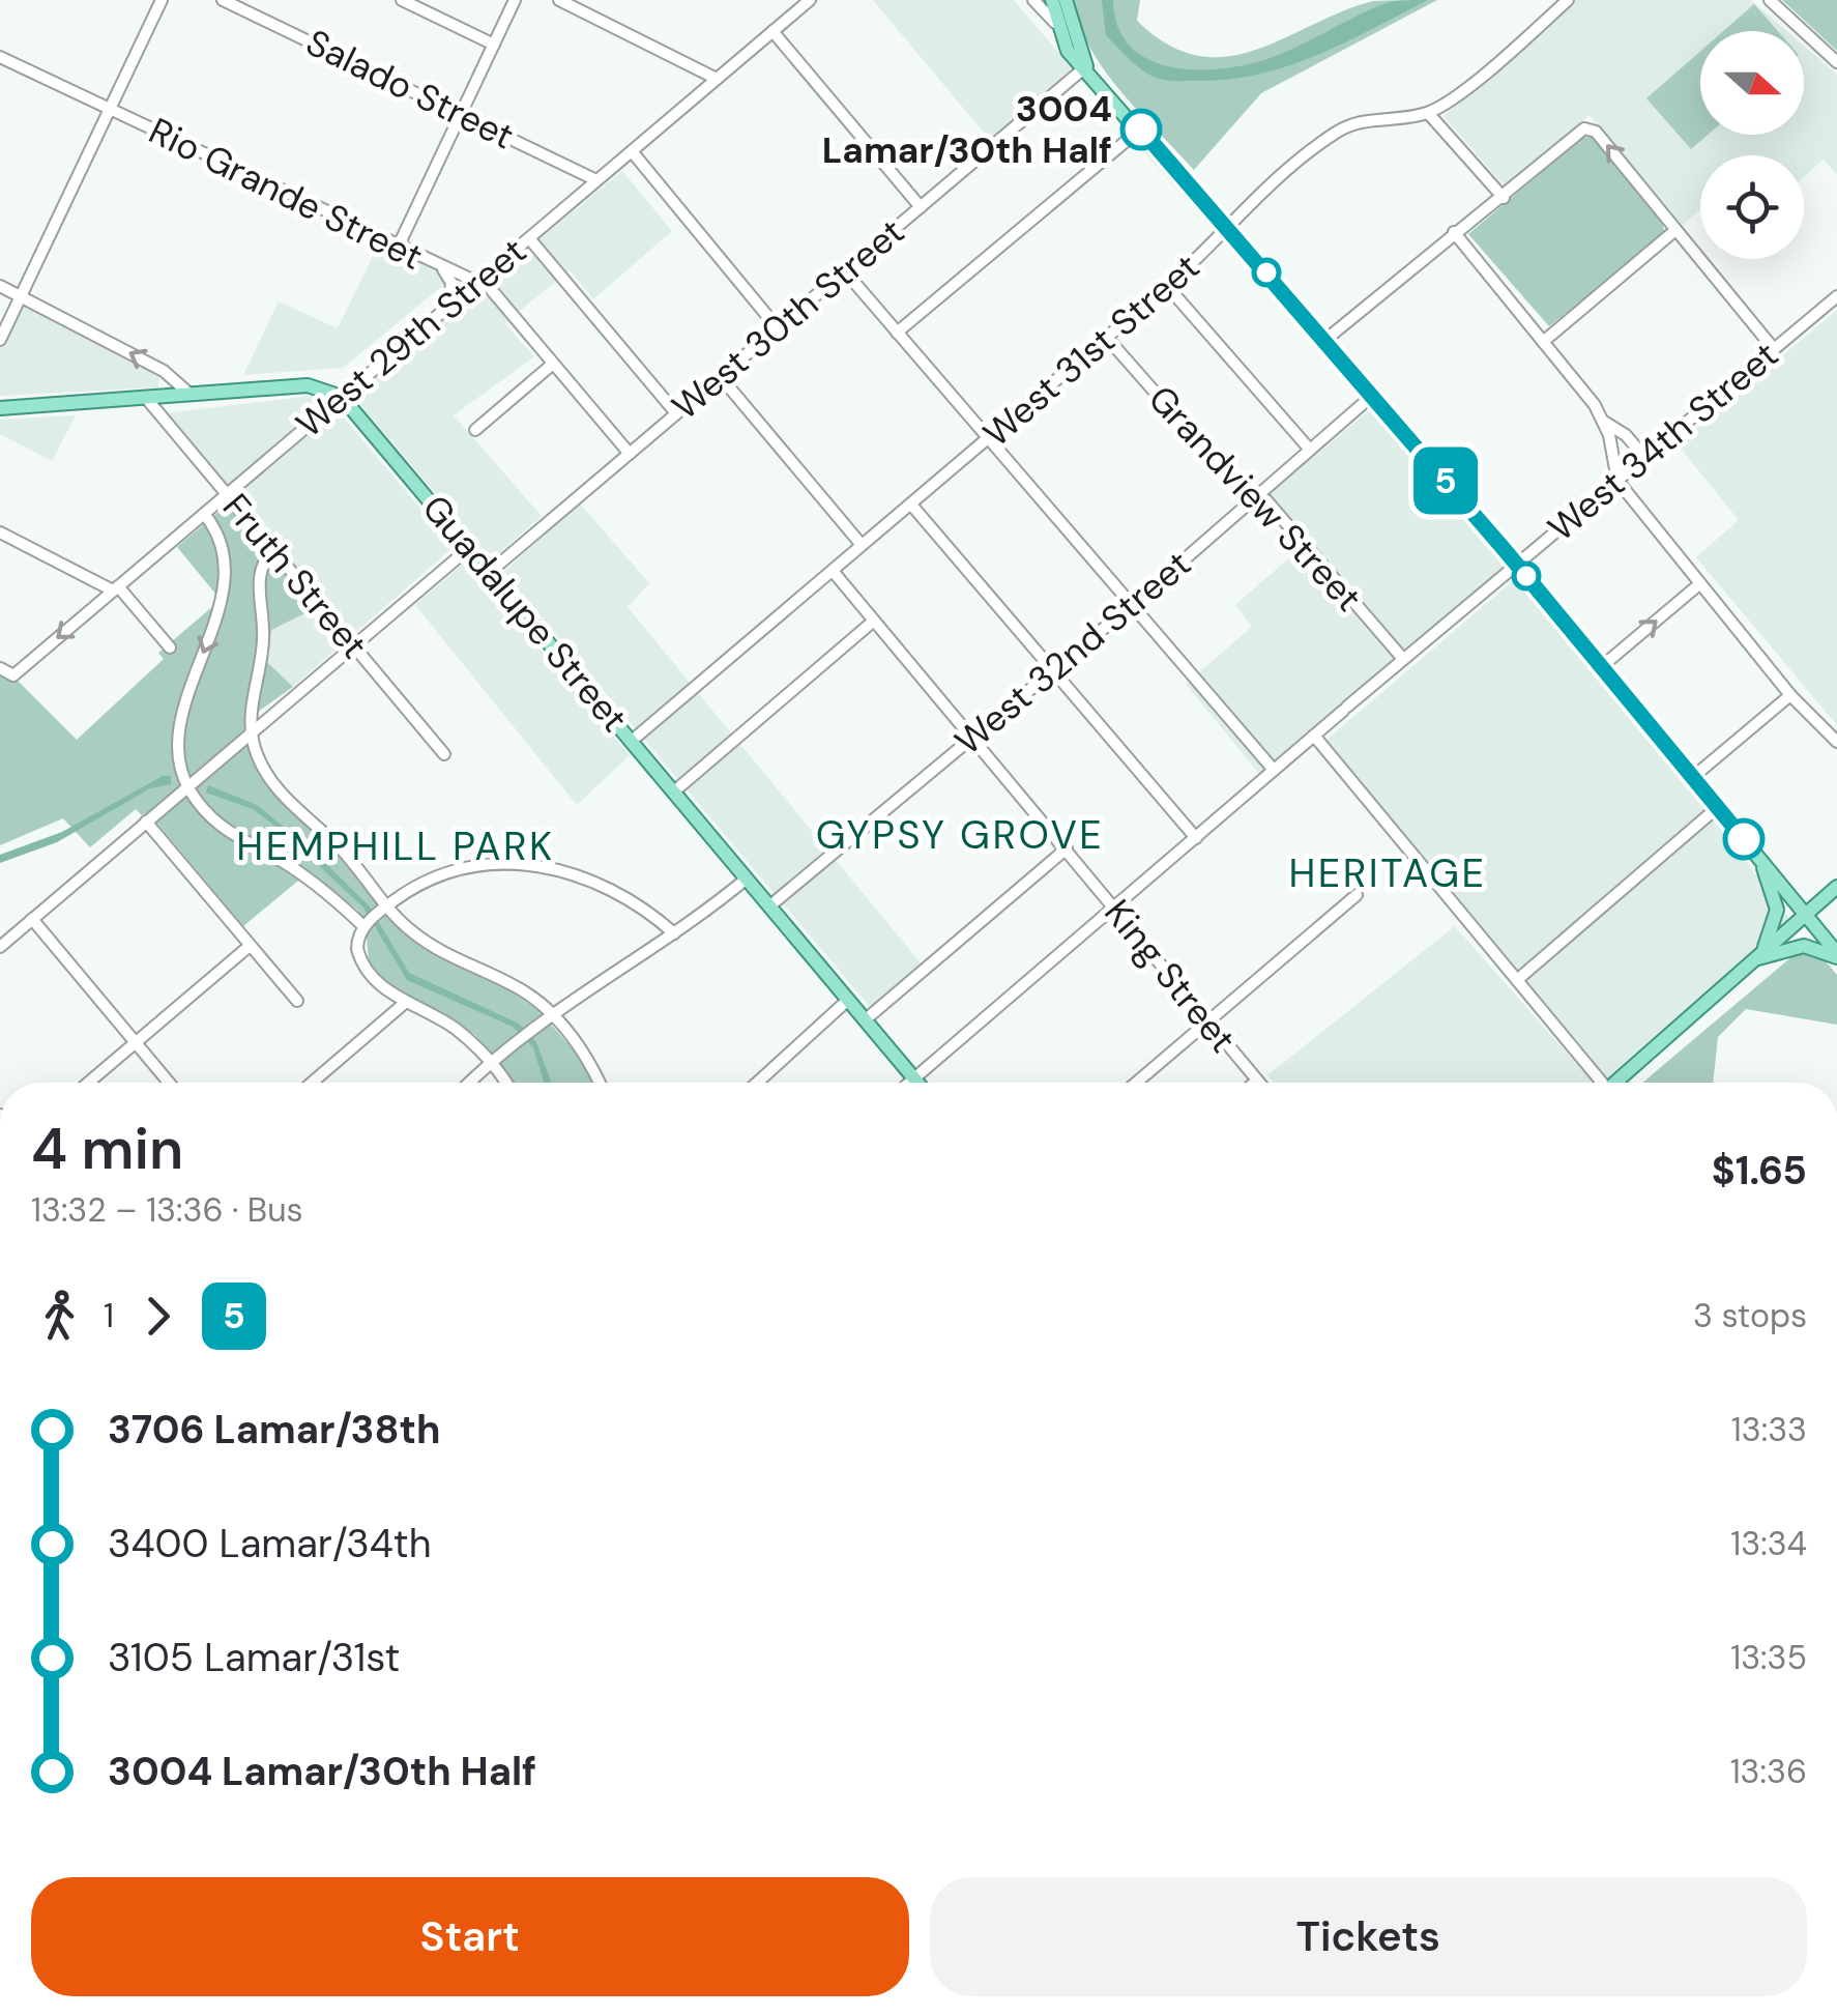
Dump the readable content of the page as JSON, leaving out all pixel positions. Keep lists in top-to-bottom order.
{
  "streets": {
    "main road": ["Guadalupe Street"],
    "street": [
      "Salado Street",
      "Rio Grande Street",
      "West 30th Street",
      "West 29th Street",
      "West 31st Street",
      "West 34th Street",
      "Grandview Street",
      "Fruth Street",
      "West 32nd Street",
      "King Street"
    ]
  },
  "crossings": [
    ["Salado Street", "West 29th Street"],
    ["Rio Grande Street", "West 30th Street"],
    ["Rio Grande Street", "West 29th Street"],
    ["West 30th Street", "Guadalupe Street"],
    ["West 29th Street", "Fruth Street"],
    ["West 29th Street", "Guadalupe Street"],
    ["West 31st Street", "Grandview Street"],
    ["West 31st Street", "Guadalupe Street"],
    ["West 31st Street", "King Street"],
    ["West 34th Street", "Grandview Street"],
    ["West 34th Street", "Guadalupe Street"],
    ["West 34th Street", "King Street"],
    ["Grandview Street", "West 32nd Street"],
    ["Guadalupe Street", "West 32nd Street"],
    ["West 32nd Street", "King Street"]
  ],
  "districts": ["GYPSY GROVE", "HEMPHILL PARK", "HERITAGE"],
  "places": ["3004 Lamar/30th Half"],
  "lines": ["bus line 5"],
  "north": "right",
  "page": {
    "on_map": "5",
    "heading": ["4 min", "13:32 – 13:36 · Bus", "$1.65"],
    "legs": ["1", "5", "3 stops"],
    "list": [
      {
        "name": "3706 Lamar/38th",
        "value": "13:33"
      },
      {
        "name": "3400 Lamar/34th",
        "value": "13:34"
      },
      {
        "name": "3105 Lamar/31st",
        "value": "13:35"
      },
      {
        "name": "3004 Lamar/30th Half",
        "value": "13:36"
      }
    ],
    "buttons": ["Start", "Tickets"]
  }
}
